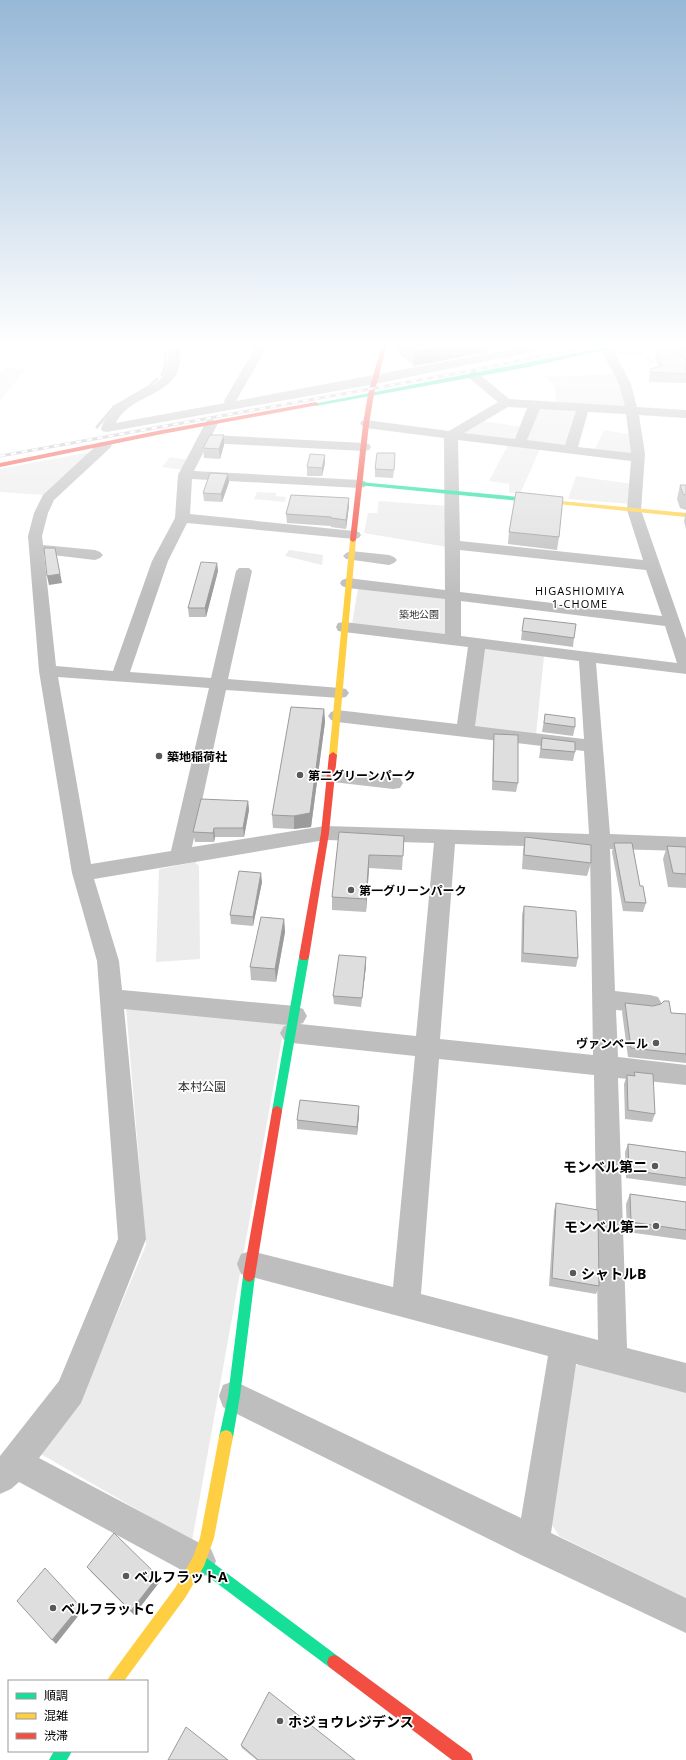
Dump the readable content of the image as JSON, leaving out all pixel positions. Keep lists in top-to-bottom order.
{
  "districts": ["HIGASHIOMIYA 1-CHOME"],
  "parks": ["築地公園", "本村公園"],
  "places": [
    "築地稲荷社",
    "第二グリーンパーク",
    "第一グリーンパーク",
    "ヴァンベール",
    "モンベル第二",
    "モンベル第一",
    "シャトルB",
    "ベルフラットA",
    "ベルフラットC",
    "ホジョウレジデンス"
  ],
  "legend": ["順調", "混雑", "渋滞"]
}
